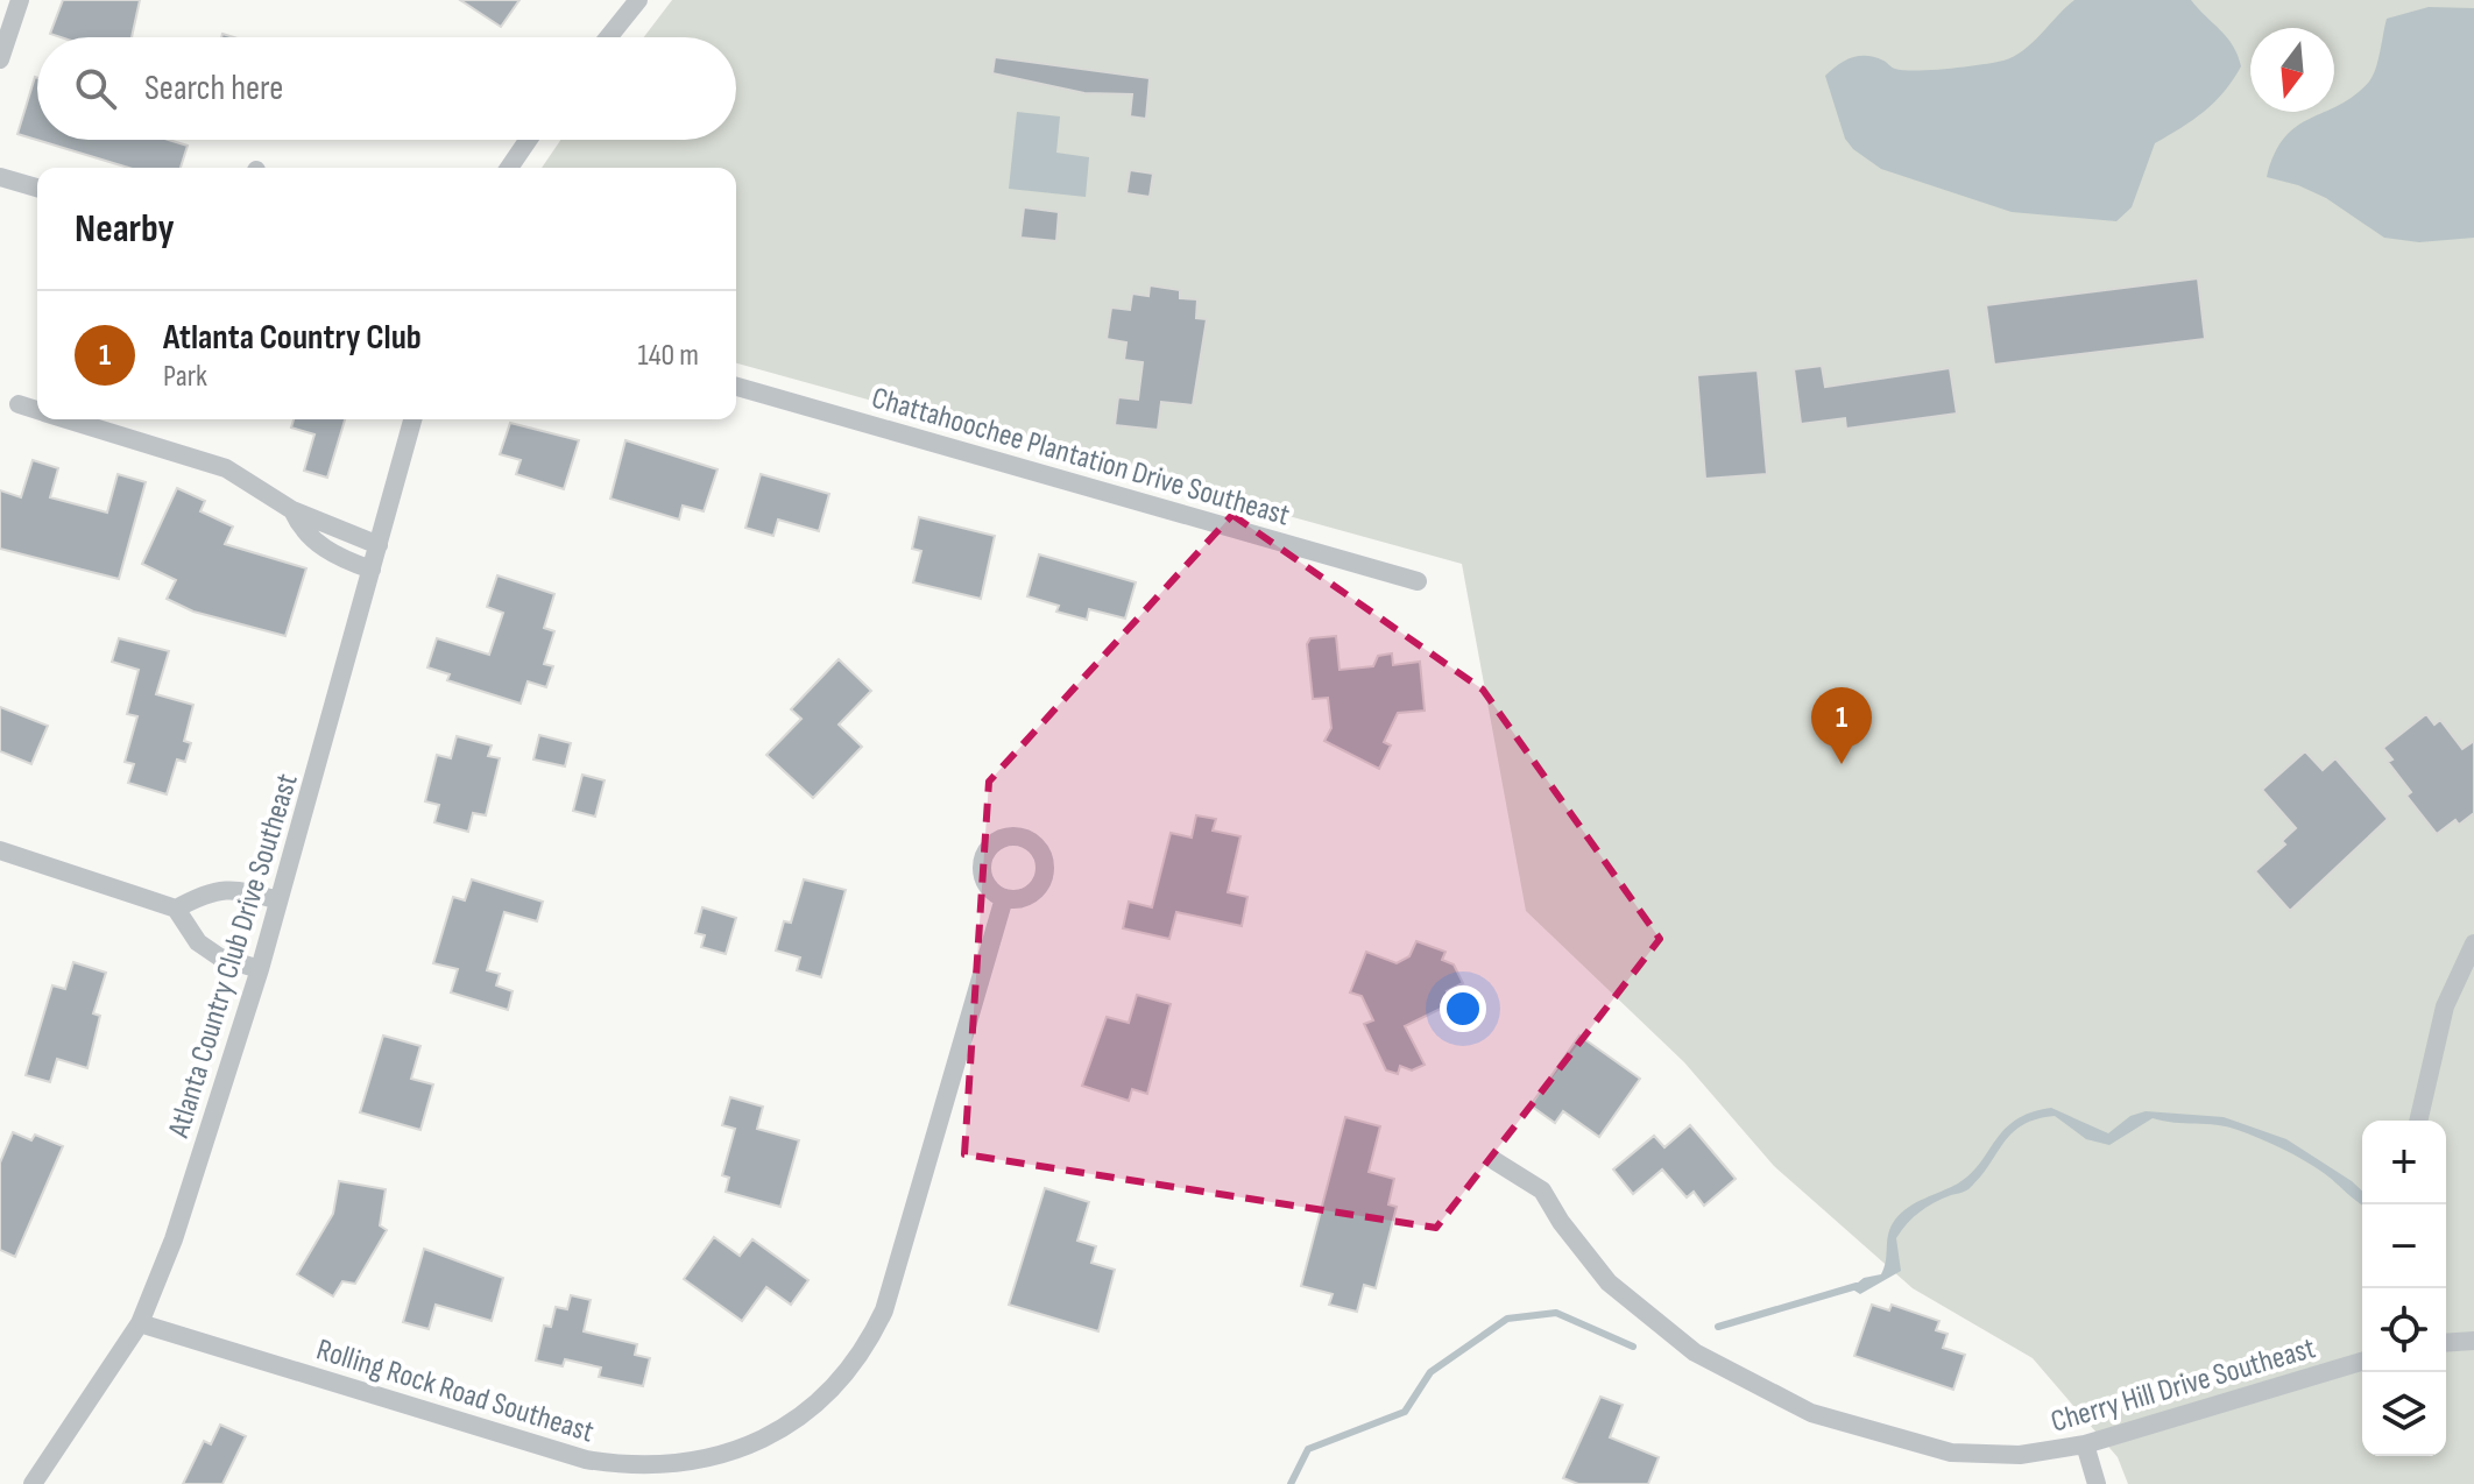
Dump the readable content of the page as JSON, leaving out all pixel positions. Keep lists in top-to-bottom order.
{
  "streets": {
    "street": [
      "Chattahoochee Plantation Drive Southeast",
      "Atlanta Country Club Drive Southeast",
      "Cherry Hill Drive Southeast",
      "Rolling Rock Road Southeast"
    ]
  },
  "crossings": [
    ["Atlanta Country Club Drive Southeast", "Rolling Rock Road Southeast"]
  ],
  "north": "bottom",
  "page": {
    "search": "Search here",
    "heading": "Nearby",
    "list": [
      {
        "mark": "1",
        "name": "Atlanta Country Club",
        "note": "Park",
        "value": "140 m"
      }
    ],
    "pins": "1",
    "map_buttons": ["+", "−"]
  }
}
